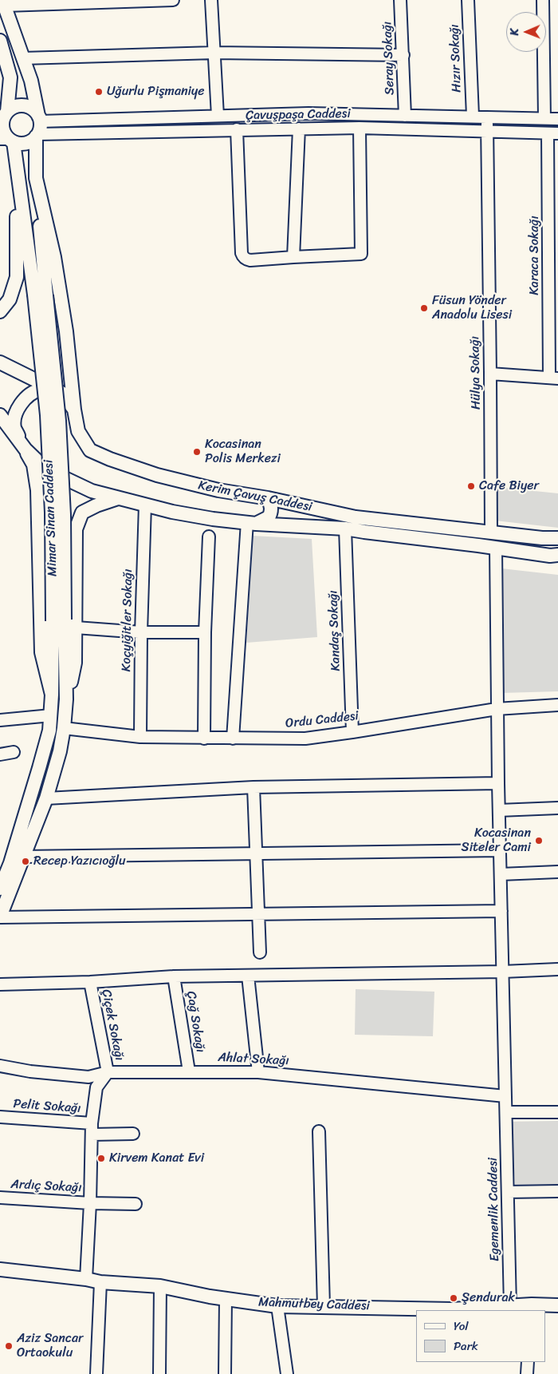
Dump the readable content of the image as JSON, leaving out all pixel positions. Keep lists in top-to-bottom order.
{
  "streets": {
    "main road": ["Kerim Çavuş Caddesi", "Mimar Sinan Caddesi", "Mahmutbey Caddesi"],
    "street": [
      "Seray Sokağı",
      "Hızır Sokağı",
      "Çavuşpaşa Caddesi",
      "Karaca Sokağı",
      "Hülya Sokağı",
      "Koçyiğitler Sokağı",
      "Kandaş Sokağı",
      "Ordu Caddesi",
      "Çağ Sokağı",
      "Çiçek Sokağı",
      "Ahlat Sokağı",
      "Pelit Sokağı",
      "Ardıç Sokağı",
      "Egemenlik Caddesi"
    ]
  },
  "crossings": [
    ["Seray Sokağı", "Çavuşpaşa Caddesi"],
    ["Hızır Sokağı", "Çavuşpaşa Caddesi"],
    ["Çavuşpaşa Caddesi", "Karaca Sokağı"],
    ["Çavuşpaşa Caddesi", "Hülya Sokağı"],
    ["Çavuşpaşa Caddesi", "Mimar Sinan Caddesi"],
    ["Hülya Sokağı", "Kerim Çavuş Caddesi"],
    ["Kerim Çavuş Caddesi", "Koçyiğitler Sokağı"],
    ["Kerim Çavuş Caddesi", "Kandaş Sokağı"],
    ["Kerim Çavuş Caddesi", "Egemenlik Caddesi"],
    ["Mimar Sinan Caddesi", "Ordu Caddesi"],
    ["Koçyiğitler Sokağı", "Ordu Caddesi"],
    ["Kandaş Sokağı", "Ordu Caddesi"],
    ["Ordu Caddesi", "Egemenlik Caddesi"],
    ["Çağ Sokağı", "Ahlat Sokağı"],
    ["Çiçek Sokağı", "Ahlat Sokağı"],
    ["Ahlat Sokağı", "Egemenlik Caddesi"],
    ["Egemenlik Caddesi", "Mahmutbey Caddesi"]
  ],
  "places": [
    "Uğurlu Pişmaniye",
    "Füsun Yönder Anadolu Lisesi",
    "Kocasinan Polis Merkezi",
    "Cafe Biyer",
    "Kocasinan Siteler Cami",
    "Recep Yazıcıoğlu",
    "Kirvem Kanat Evi",
    "Şendurak",
    "Aziz Sancar Ortaokulu"
  ],
  "legend": ["Yol", "Park"],
  "north": "left"
}
